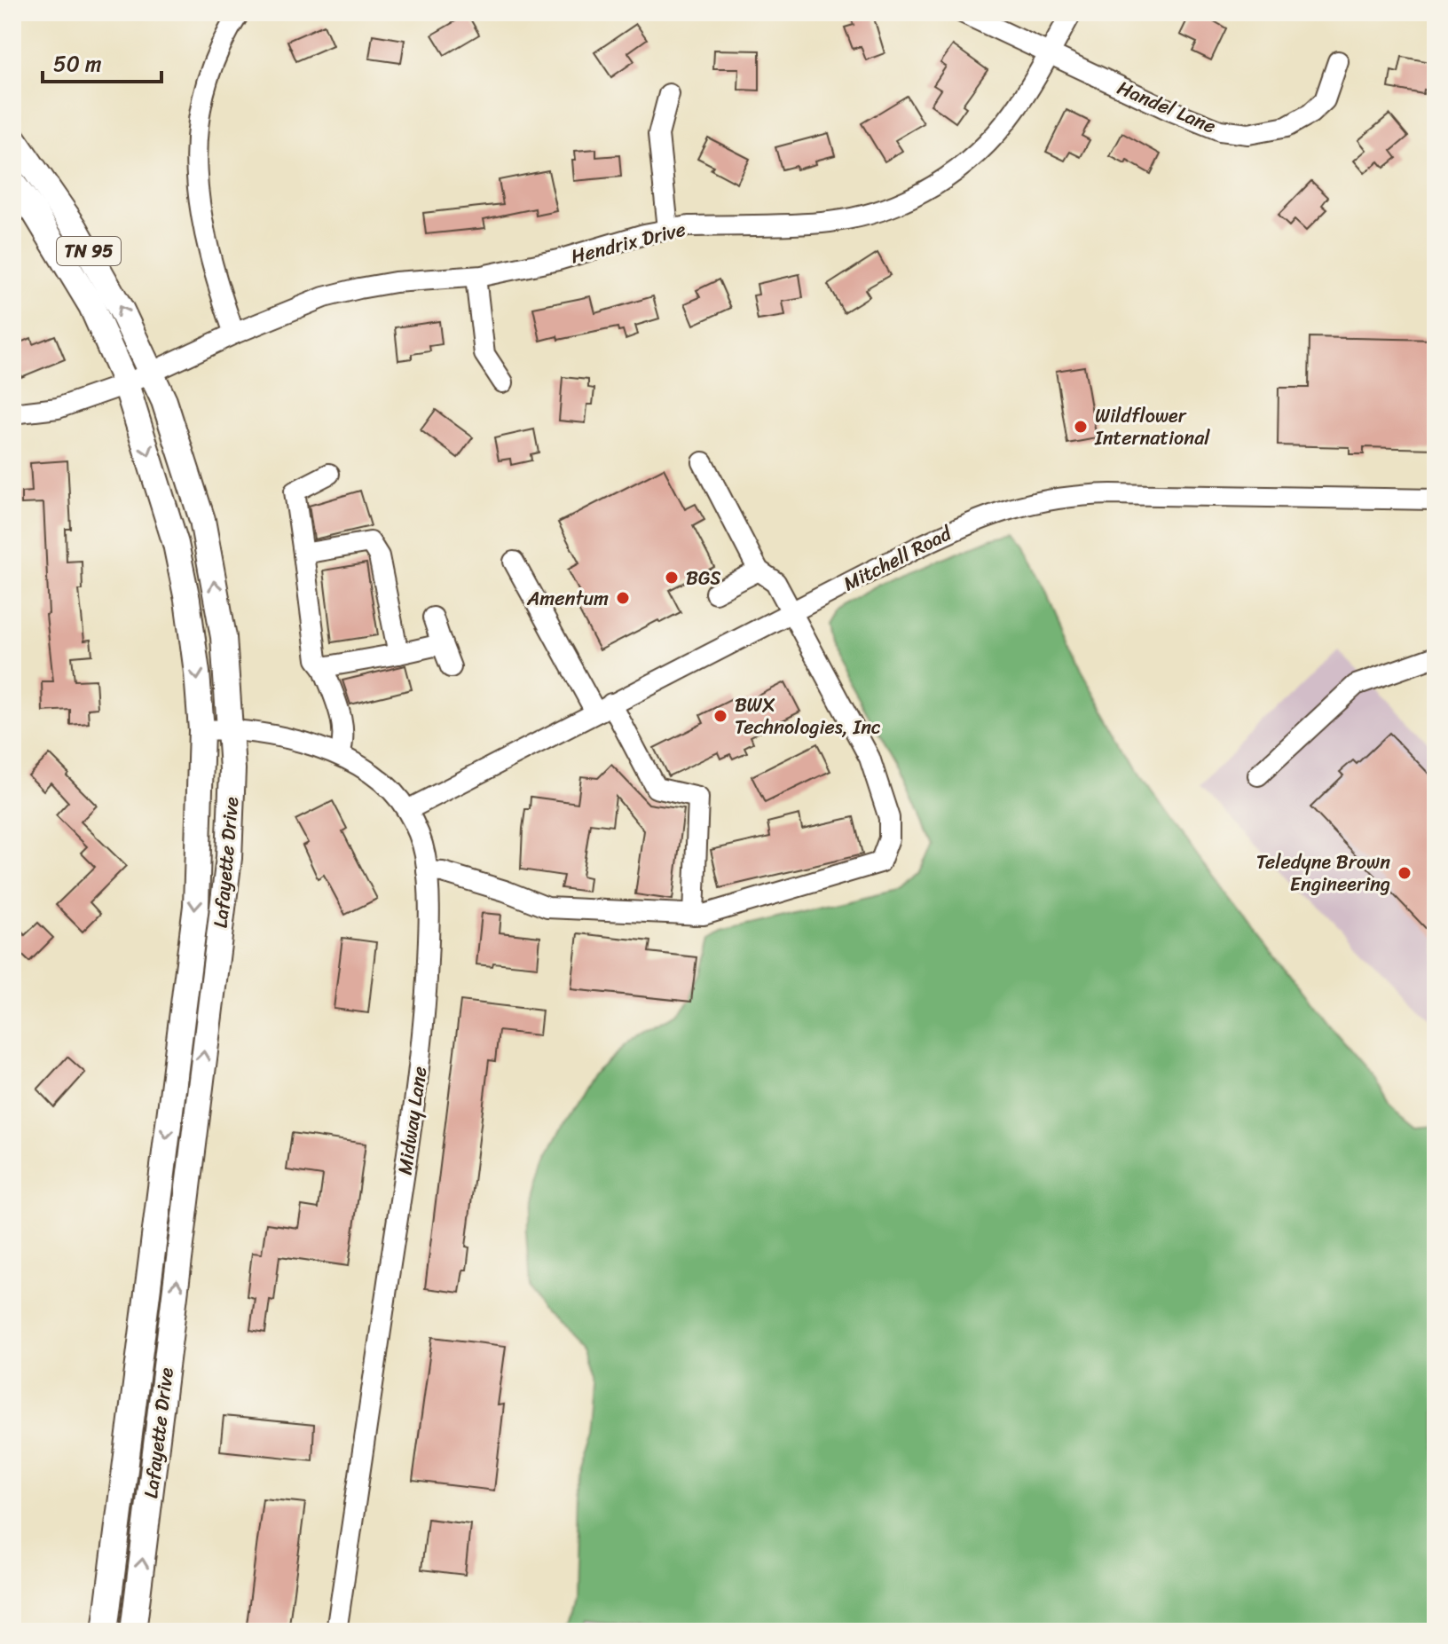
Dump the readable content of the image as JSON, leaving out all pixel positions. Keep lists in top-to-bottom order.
{
  "streets": {
    "main road": ["TN 95", "Lafayette Drive"],
    "street": [
      "Handel Lane",
      "Hendrix Drive",
      "Mitchell Road",
      "Midway Lane"
    ]
  },
  "crossings": [
    ["Handel Lane", "Hendrix Drive"],
    ["Hendrix Drive", "Lafayette Drive"],
    ["Mitchell Road", "Midway Lane"],
    ["Lafayette Drive", "Midway Lane"]
  ],
  "places": [
    "Wildflower International",
    "BGS",
    "Amentum",
    "BWX Technologies, Inc",
    "Teledyne Brown Engineering"
  ],
  "scale_bar": "50 m"
}
